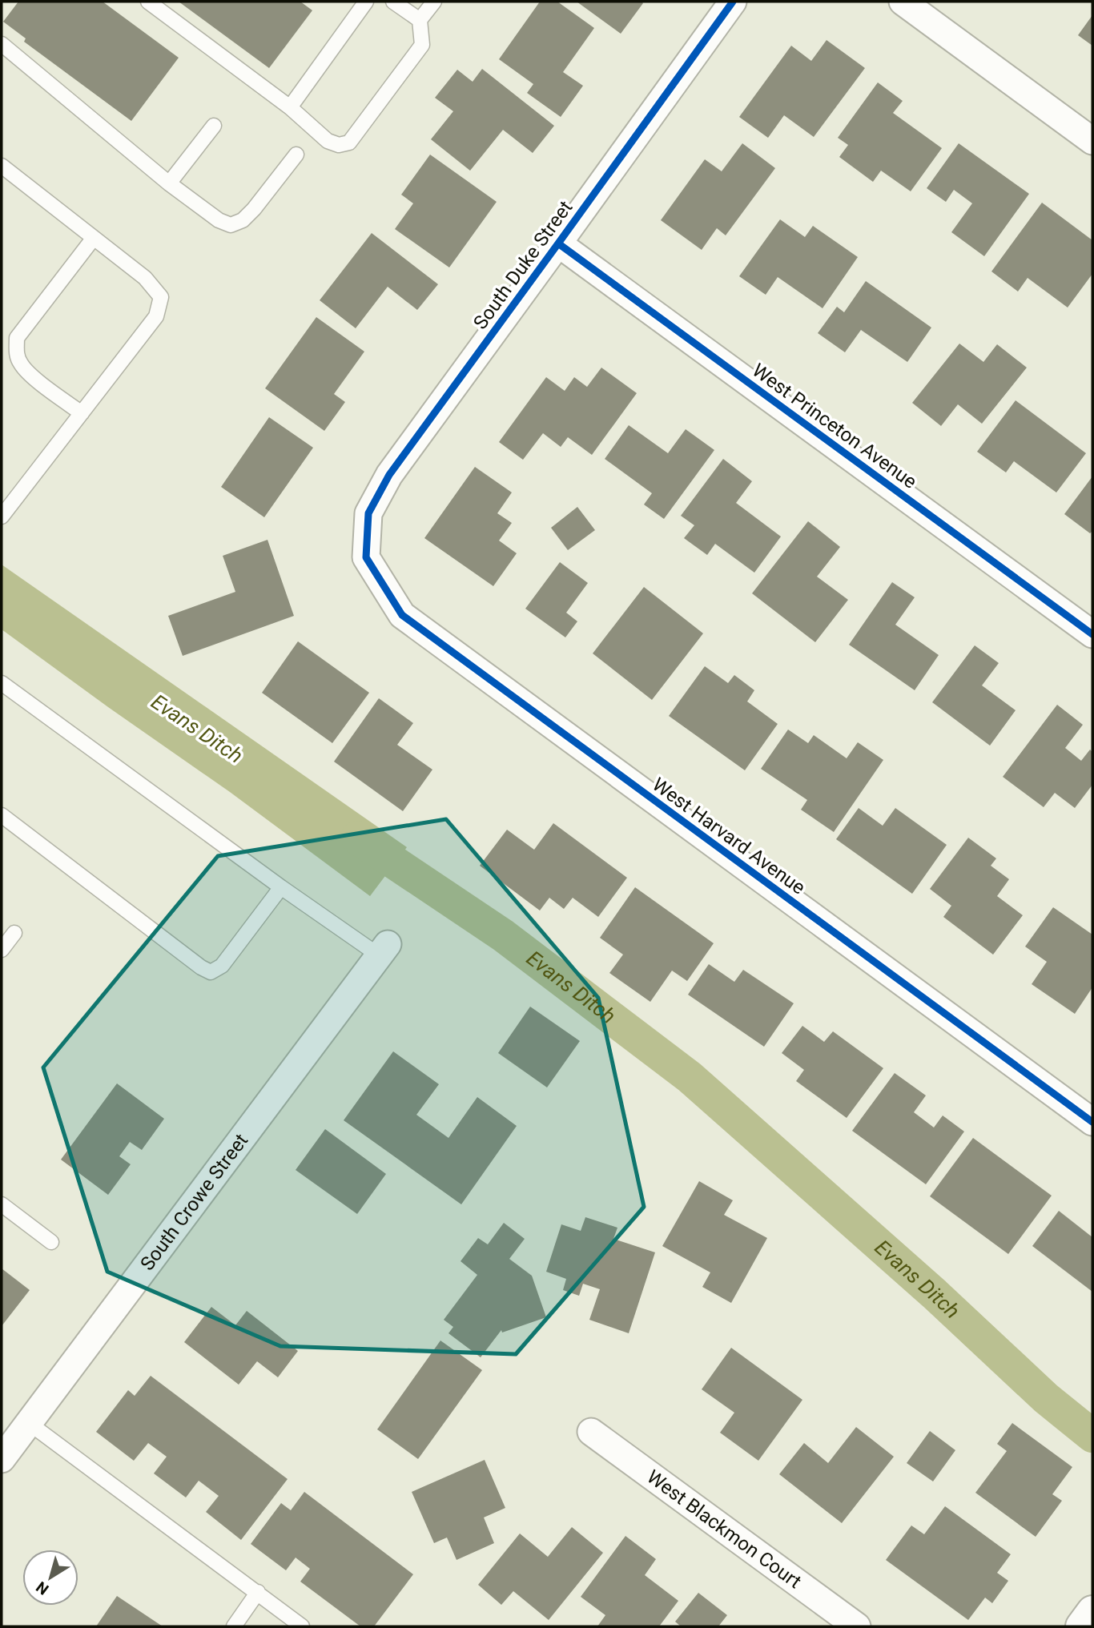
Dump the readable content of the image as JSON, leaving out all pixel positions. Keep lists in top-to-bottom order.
{
  "streets": {
    "street": [
      "South Duke Street",
      "West Princeton Avenue",
      "West Harvard Avenue",
      "South Crowe Street",
      "West Blackmon Court"
    ]
  },
  "crossings": [
    ["South Duke Street", "West Princeton Avenue"],
    ["South Duke Street", "West Harvard Avenue"]
  ],
  "water": ["Evans Ditch"],
  "north": "bottom left"
}
